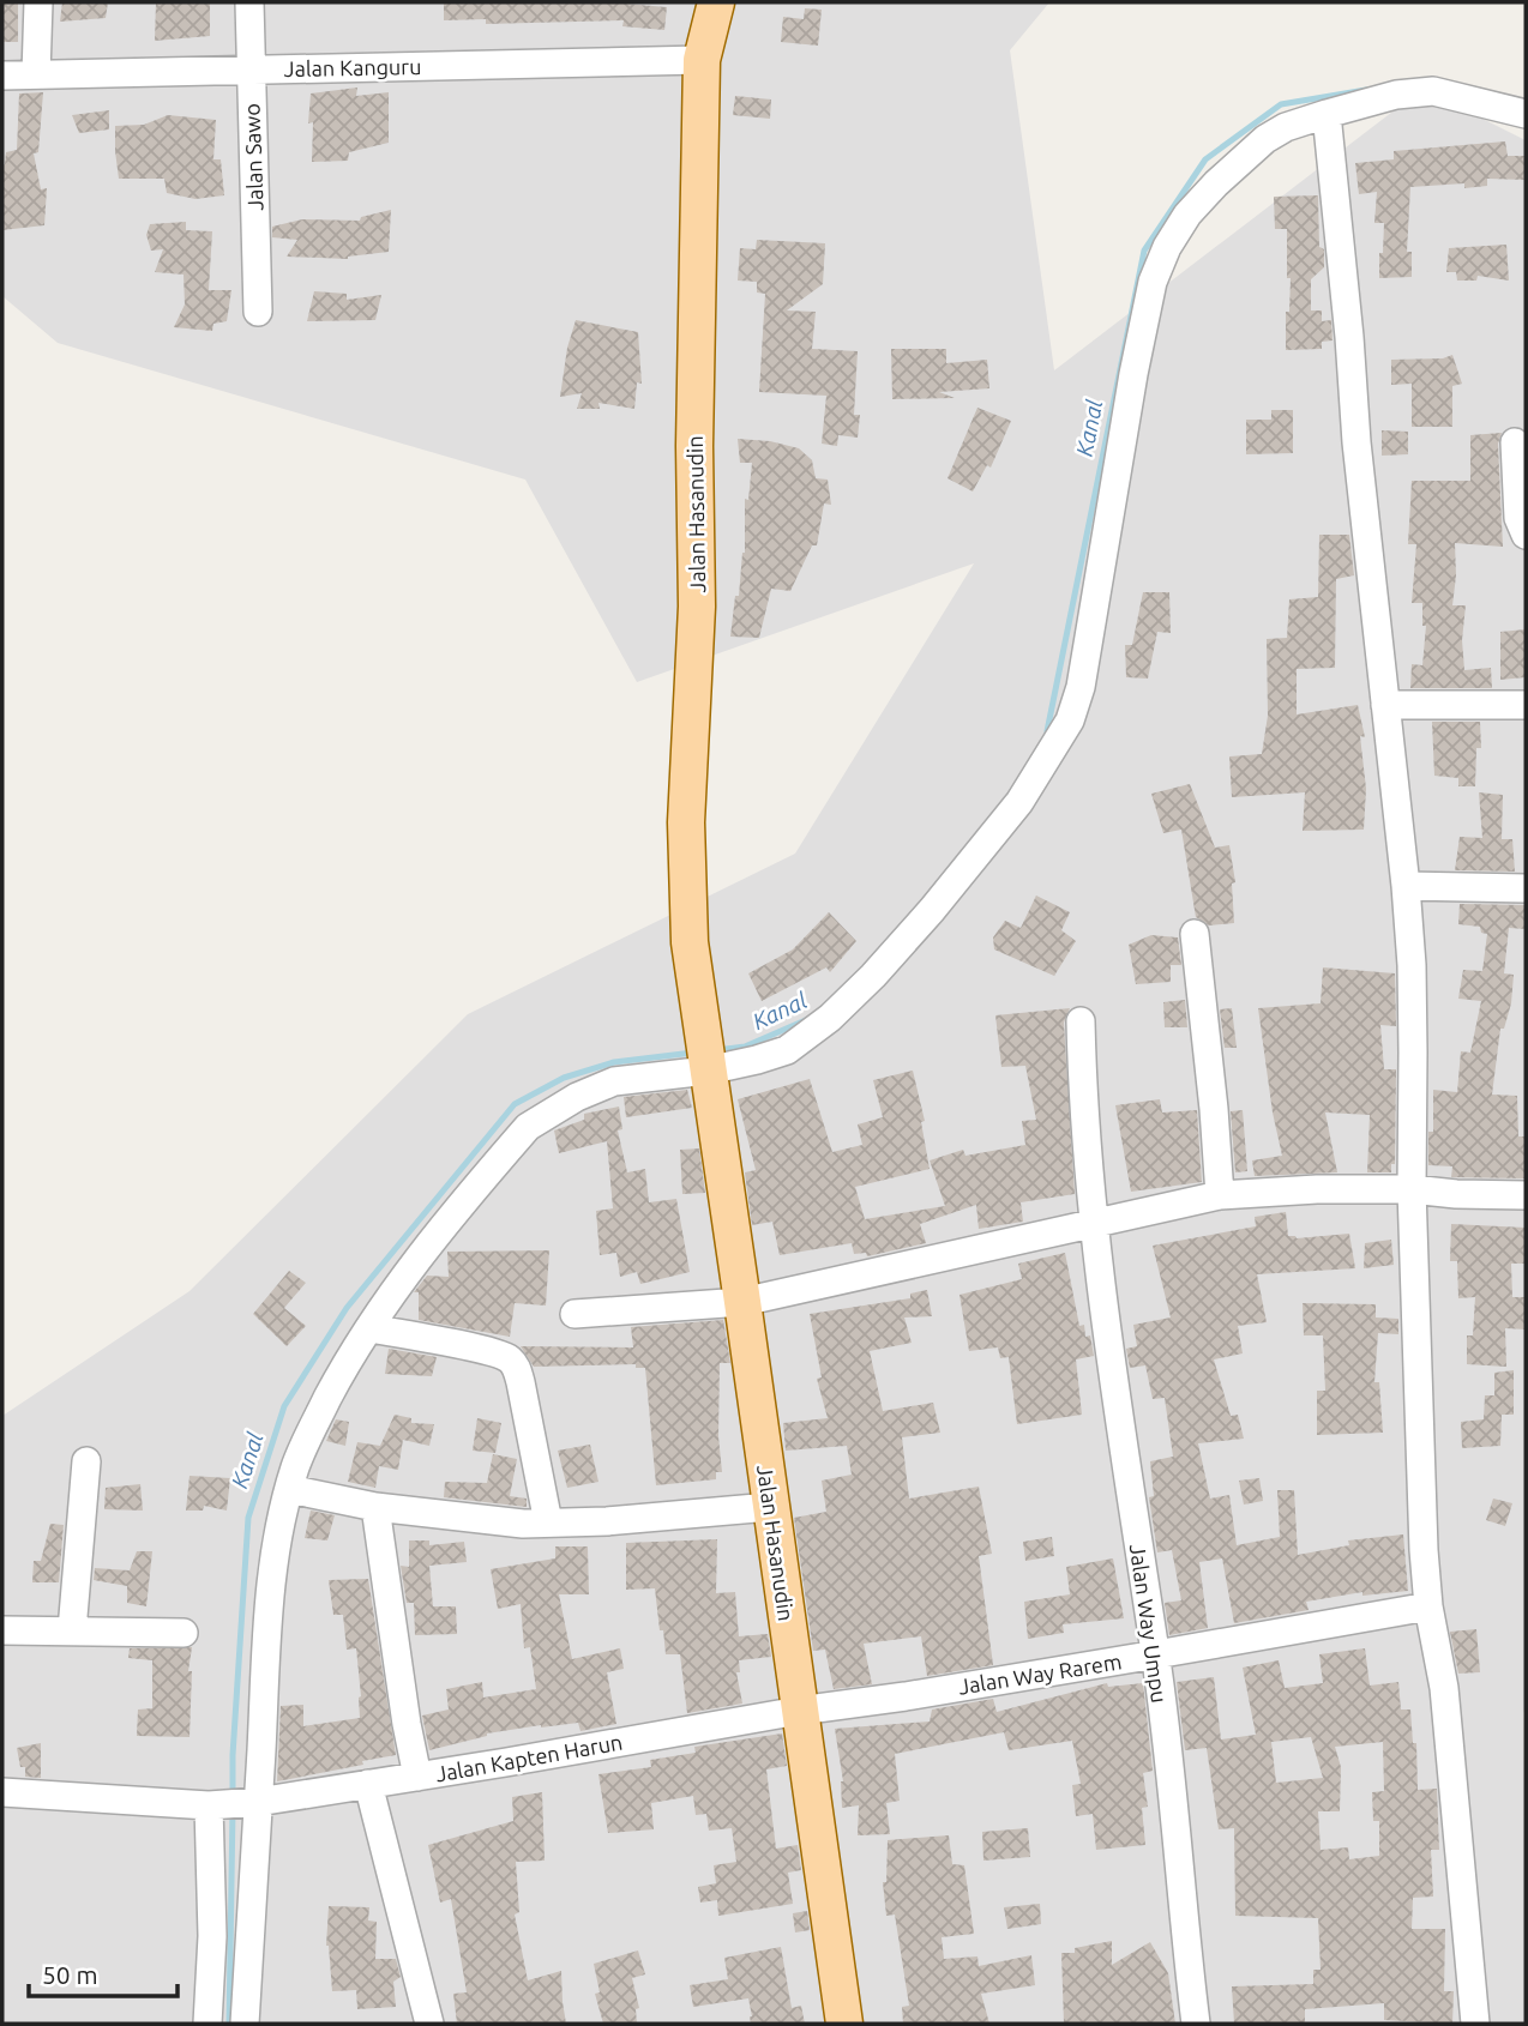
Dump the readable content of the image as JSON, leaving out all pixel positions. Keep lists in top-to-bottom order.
{
  "streets": {
    "main road": ["Jalan Hasanudin"],
    "street": [
      "Jalan Kanguru",
      "Jalan Sawo",
      "Jalan Way Umpu",
      "Jalan Way Rarem",
      "Jalan Kapten Harun"
    ]
  },
  "crossings": [
    ["Jalan Kanguru", "Jalan Sawo"],
    ["Jalan Kanguru", "Jalan Hasanudin"],
    ["Jalan Hasanudin", "Jalan Way Rarem"],
    ["Jalan Hasanudin", "Jalan Kapten Harun"],
    ["Jalan Way Umpu", "Jalan Way Rarem"],
    ["Jalan Way Rarem", "Jalan Kapten Harun"]
  ],
  "water": ["Kanal"],
  "scale_bar": "50 m"
}
